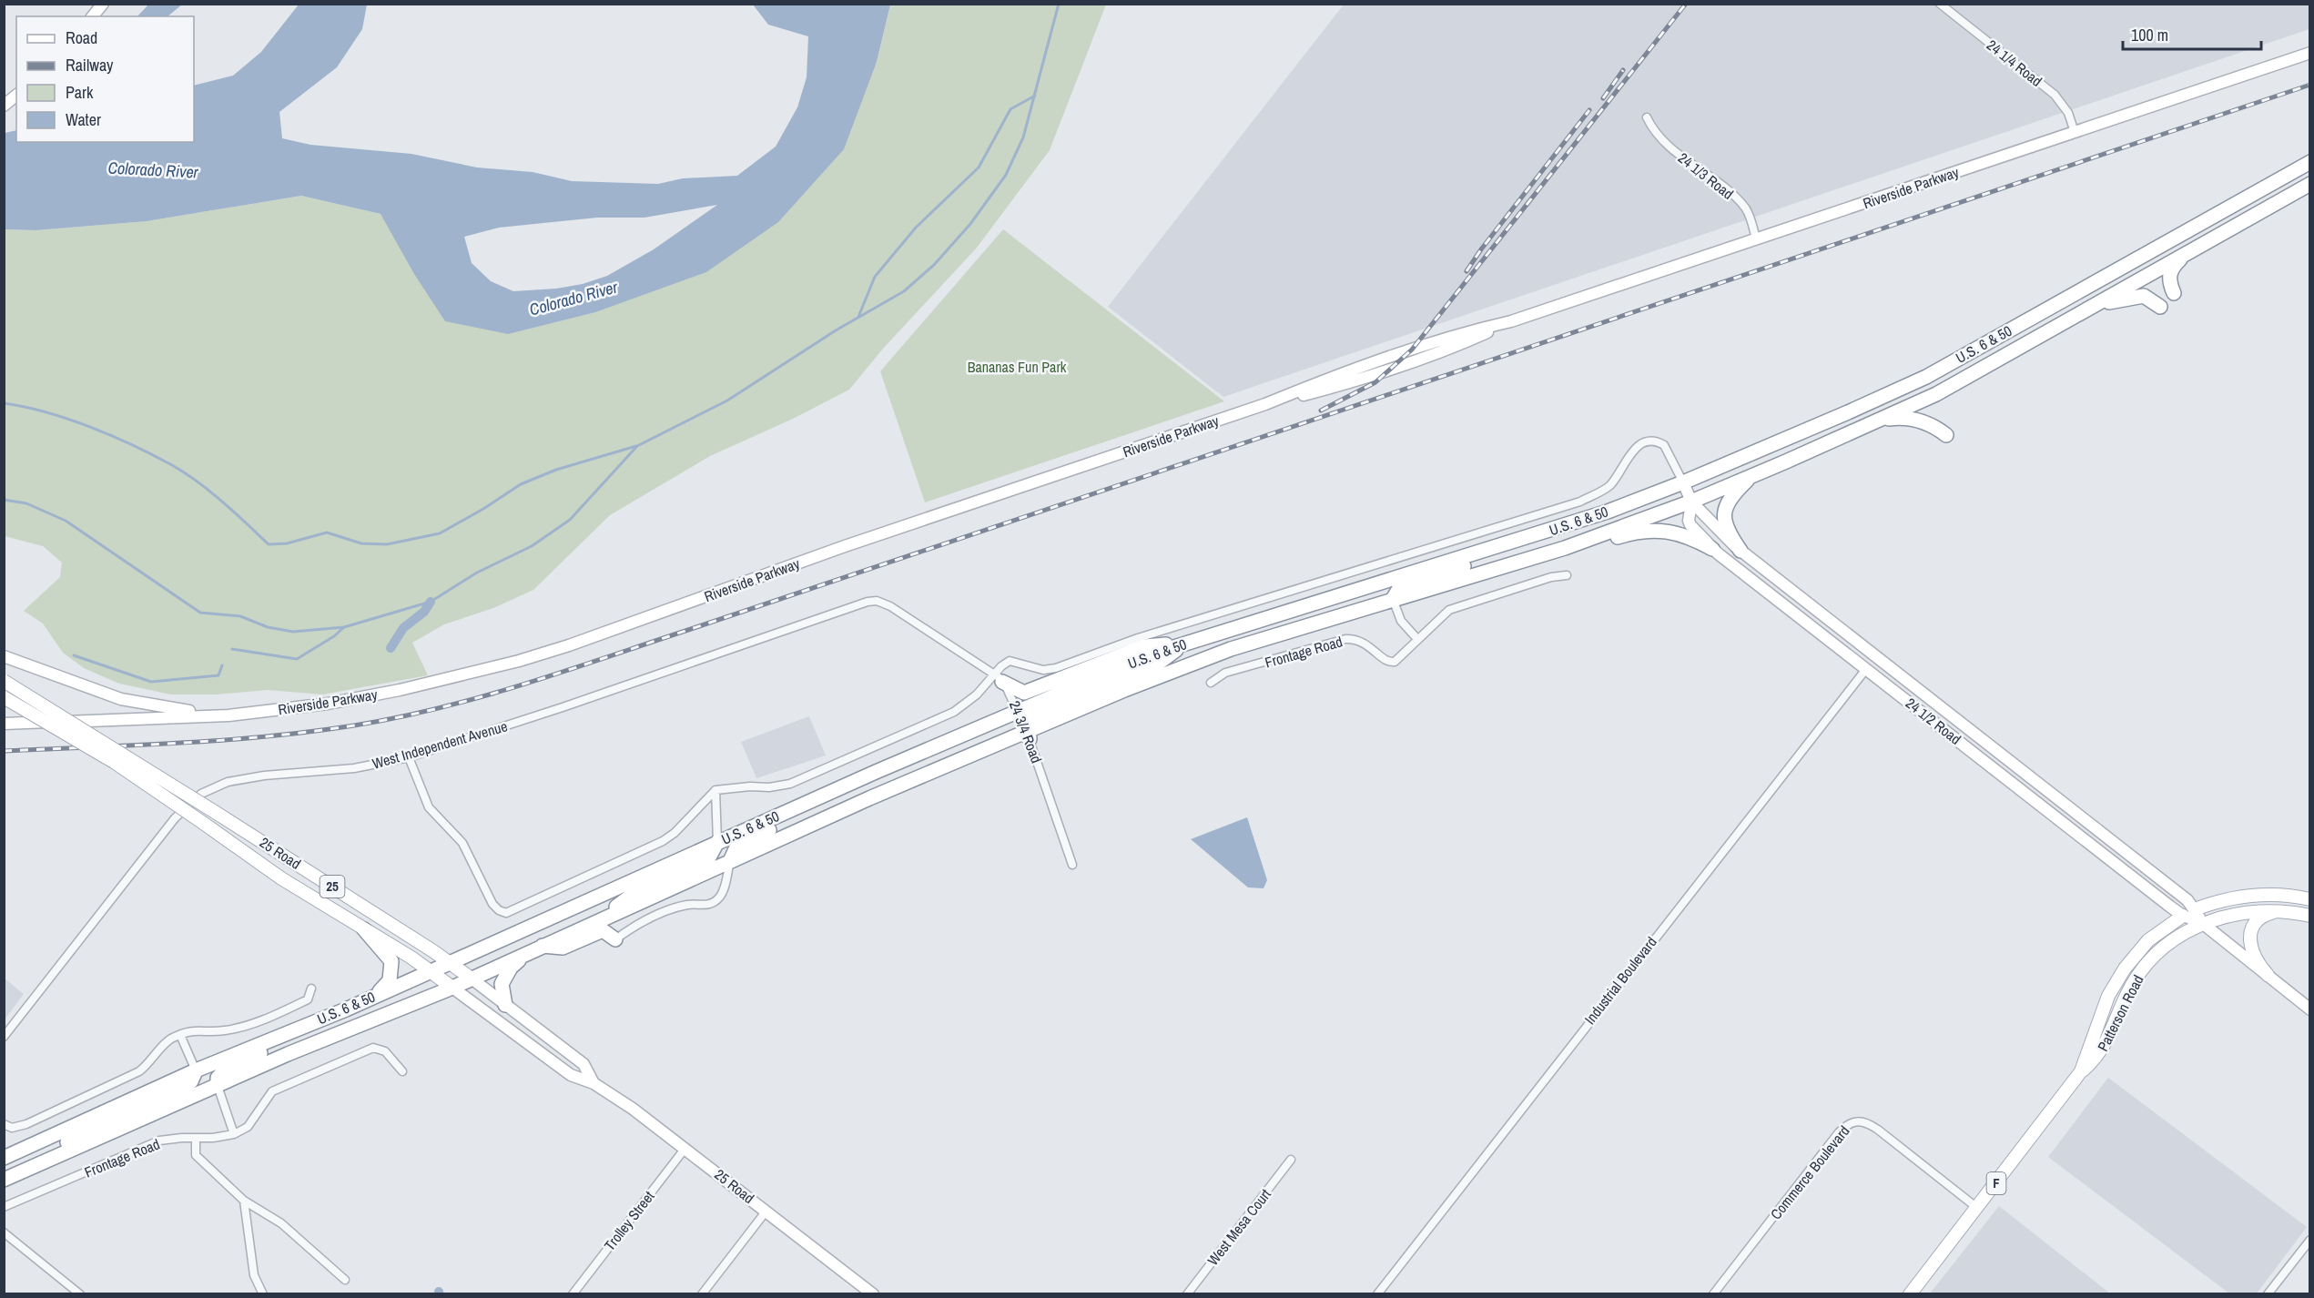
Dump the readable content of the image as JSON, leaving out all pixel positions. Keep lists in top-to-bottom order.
{
  "streets": {
    "highway": ["U.S. 6 & 50"],
    "main road": [
      "Riverside Parkway",
      "24 1/2 Road",
      "25 Road",
      "25",
      "Patterson Road",
      "F"
    ],
    "street": [
      "24 1/4 Road",
      "24 1/3 Road",
      "Frontage Road",
      "24 3/4 Road",
      "West Independent Avenue",
      "Industrial Boulevard",
      "Commerce Boulevard",
      "Trolley Street",
      "West Mesa Court"
    ]
  },
  "crossings": [
    ["24 1/4 Road", "Riverside Parkway"],
    ["24 1/3 Road", "Riverside Parkway"],
    ["U.S. 6 & 50", "24 1/2 Road"],
    ["U.S. 6 & 50", "24 3/4 Road"],
    ["U.S. 6 & 50", "25 Road"],
    ["24 1/2 Road", "Industrial Boulevard"],
    ["24 1/2 Road", "Patterson Road"],
    ["24 3/4 Road", "West Independent Avenue"],
    ["25 Road", "Trolley Street"],
    ["Patterson Road", "Commerce Boulevard"]
  ],
  "water": ["Colorado River"],
  "parks": ["Bananas Fun Park"],
  "legend": [
    "Road",
    "Railway",
    "Park",
    "Water"
  ],
  "scale_bar": "100 m"
}
